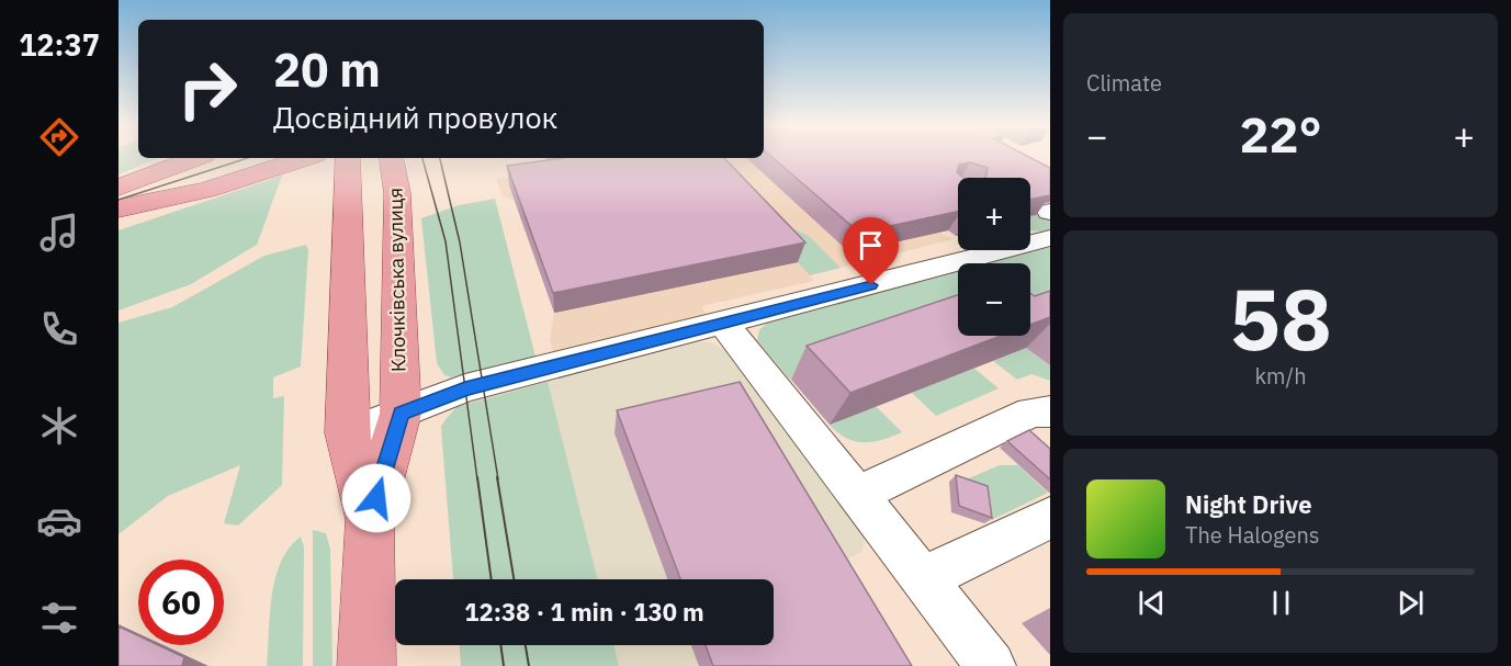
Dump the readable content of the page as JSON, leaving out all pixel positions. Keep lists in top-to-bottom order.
{
  "streets": {
    "main road": ["Клочківська вулиця"]
  },
  "page": {
    "tabs": "12:37",
    "tile": [
      "Climate",
      ["58", "km/h"]
    ],
    "turn": ["20 m", "Досвідний провулок"],
    "heat": ["−", "22°", "+"],
    "map_buttons": ["+", "−"],
    "song": ["Night Drive", "The Halogens"],
    "limit": "60",
    "trip": "12:38 · 1 min · 130 m"
  }
}
